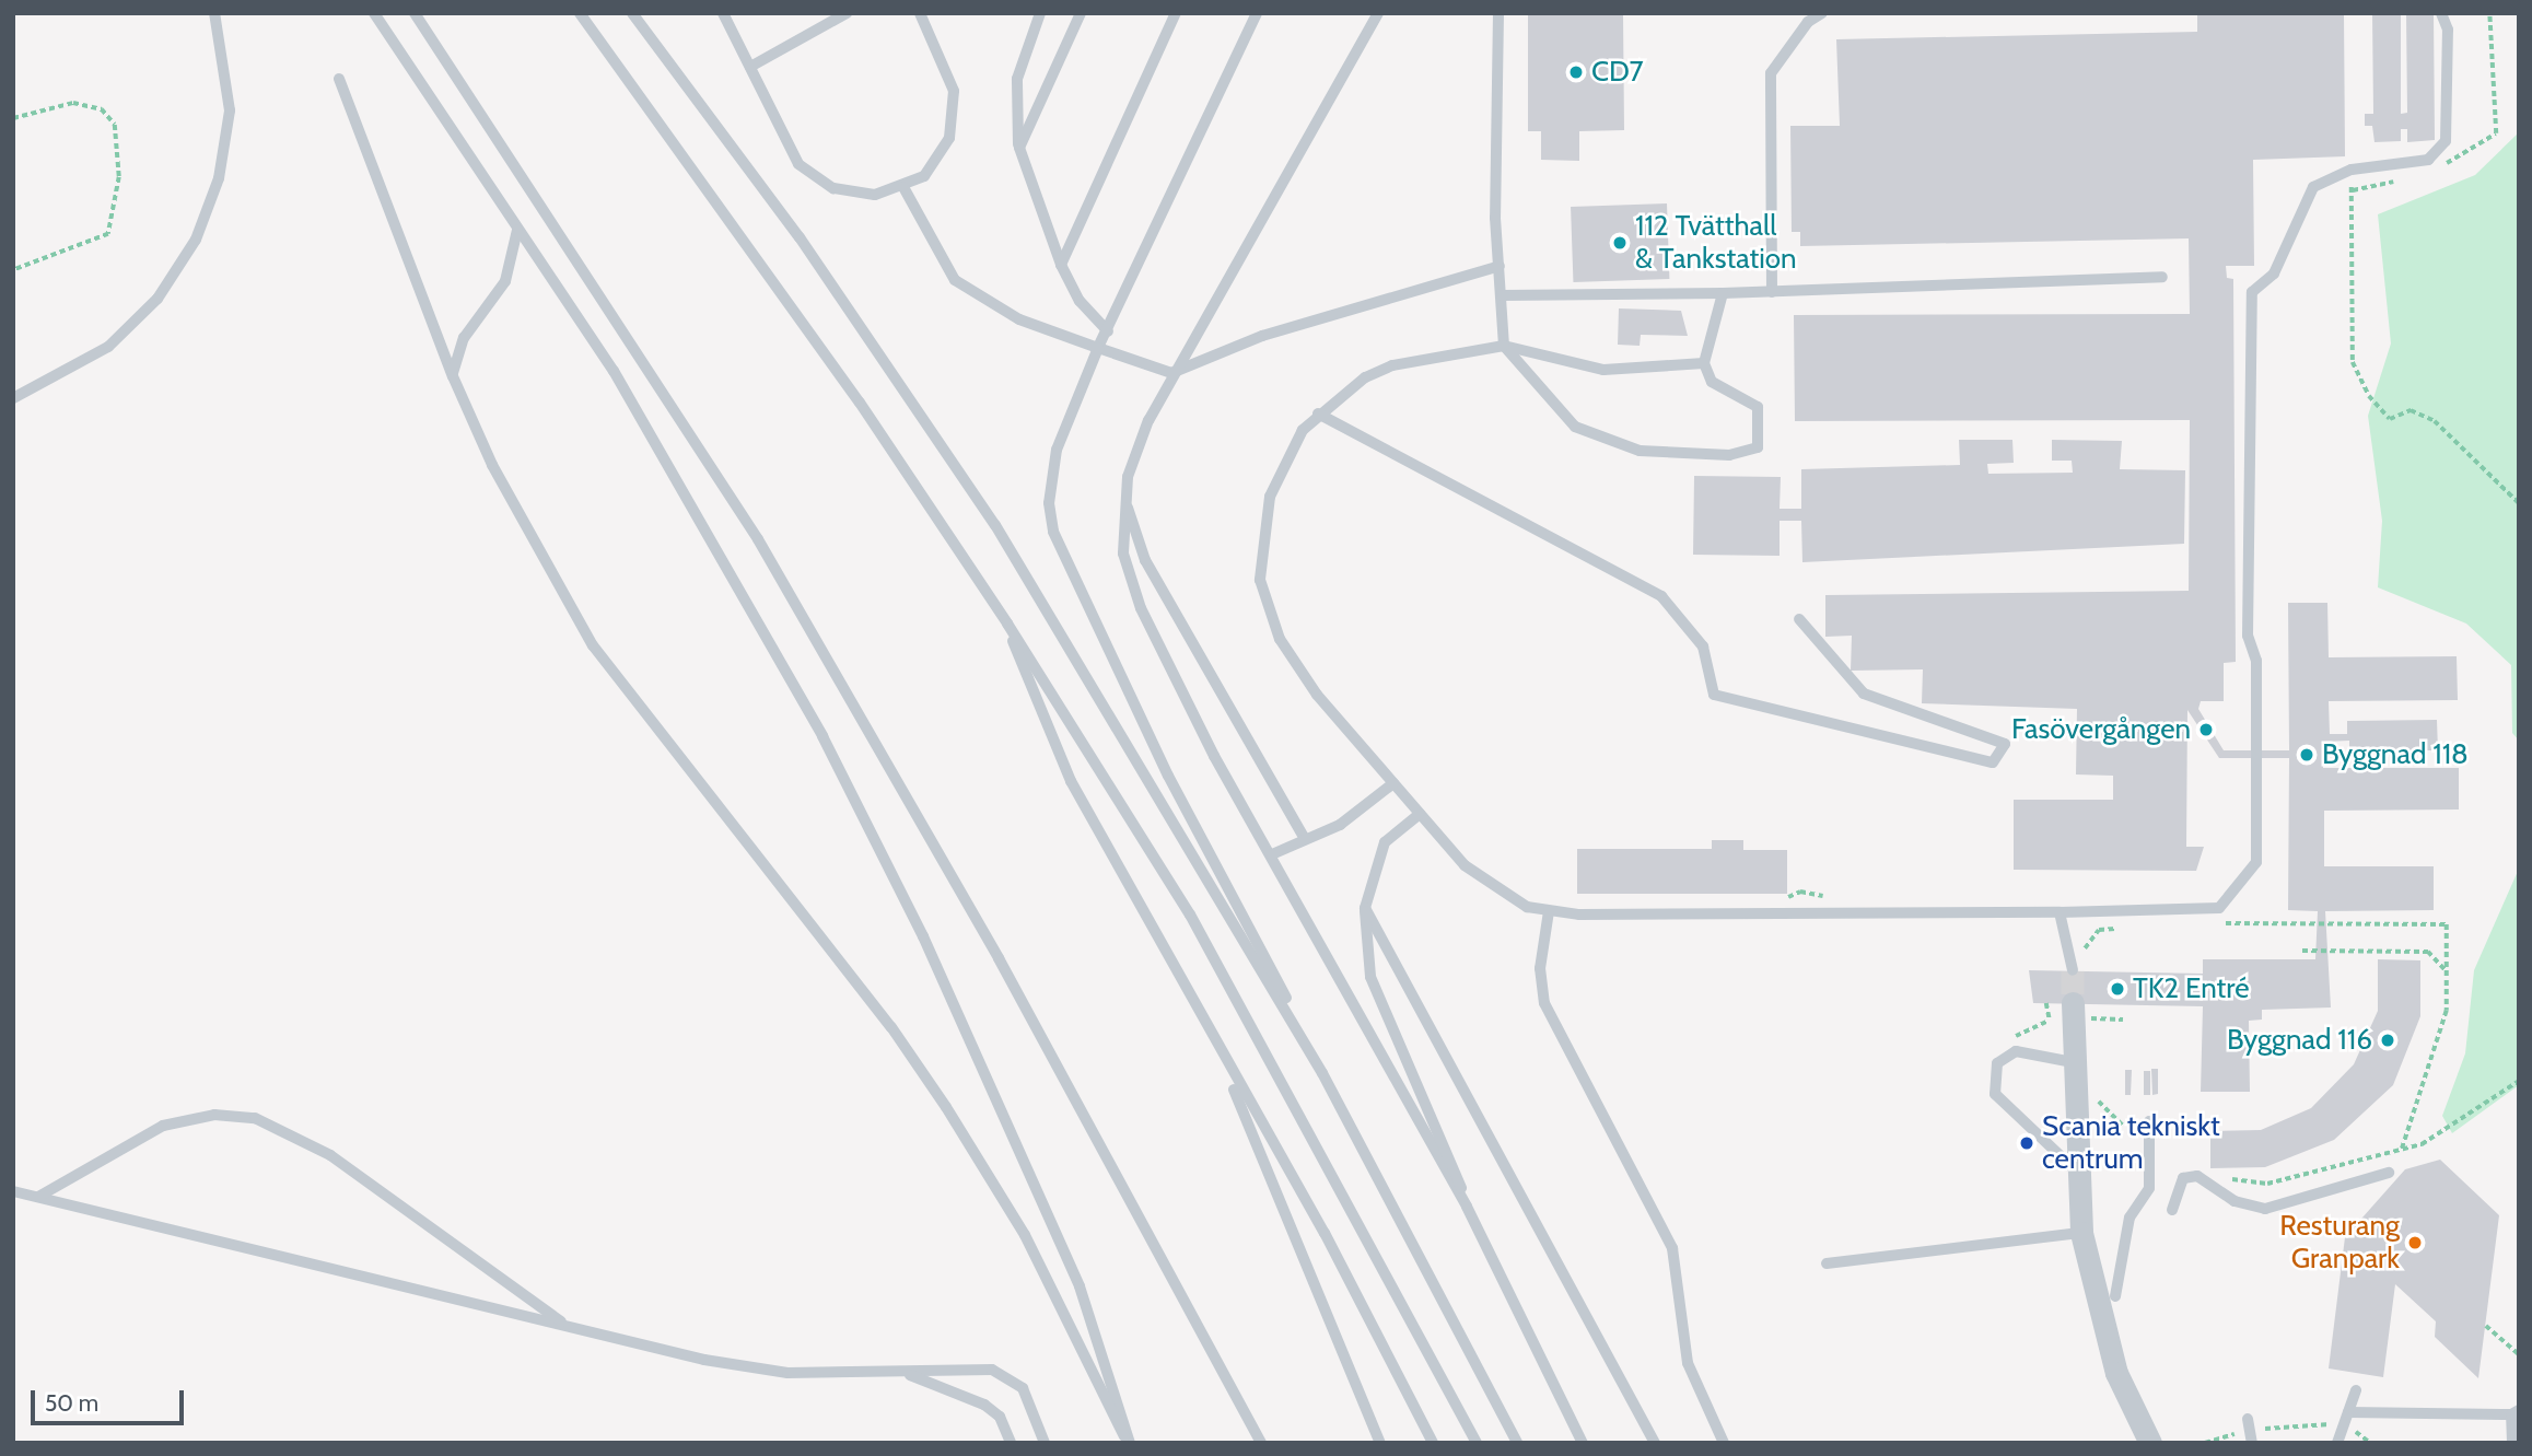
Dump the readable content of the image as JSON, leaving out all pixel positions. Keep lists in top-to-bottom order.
{
  "places": [
    "CD7",
    "112 Tvätthall & Tankstation",
    "Fasövergången",
    "Byggnad 118",
    "TK2 Entré",
    "Byggnad 116",
    "Scania tekniskt centrum",
    "Resturang Granpark"
  ],
  "scale_bar": "50 m"
}
